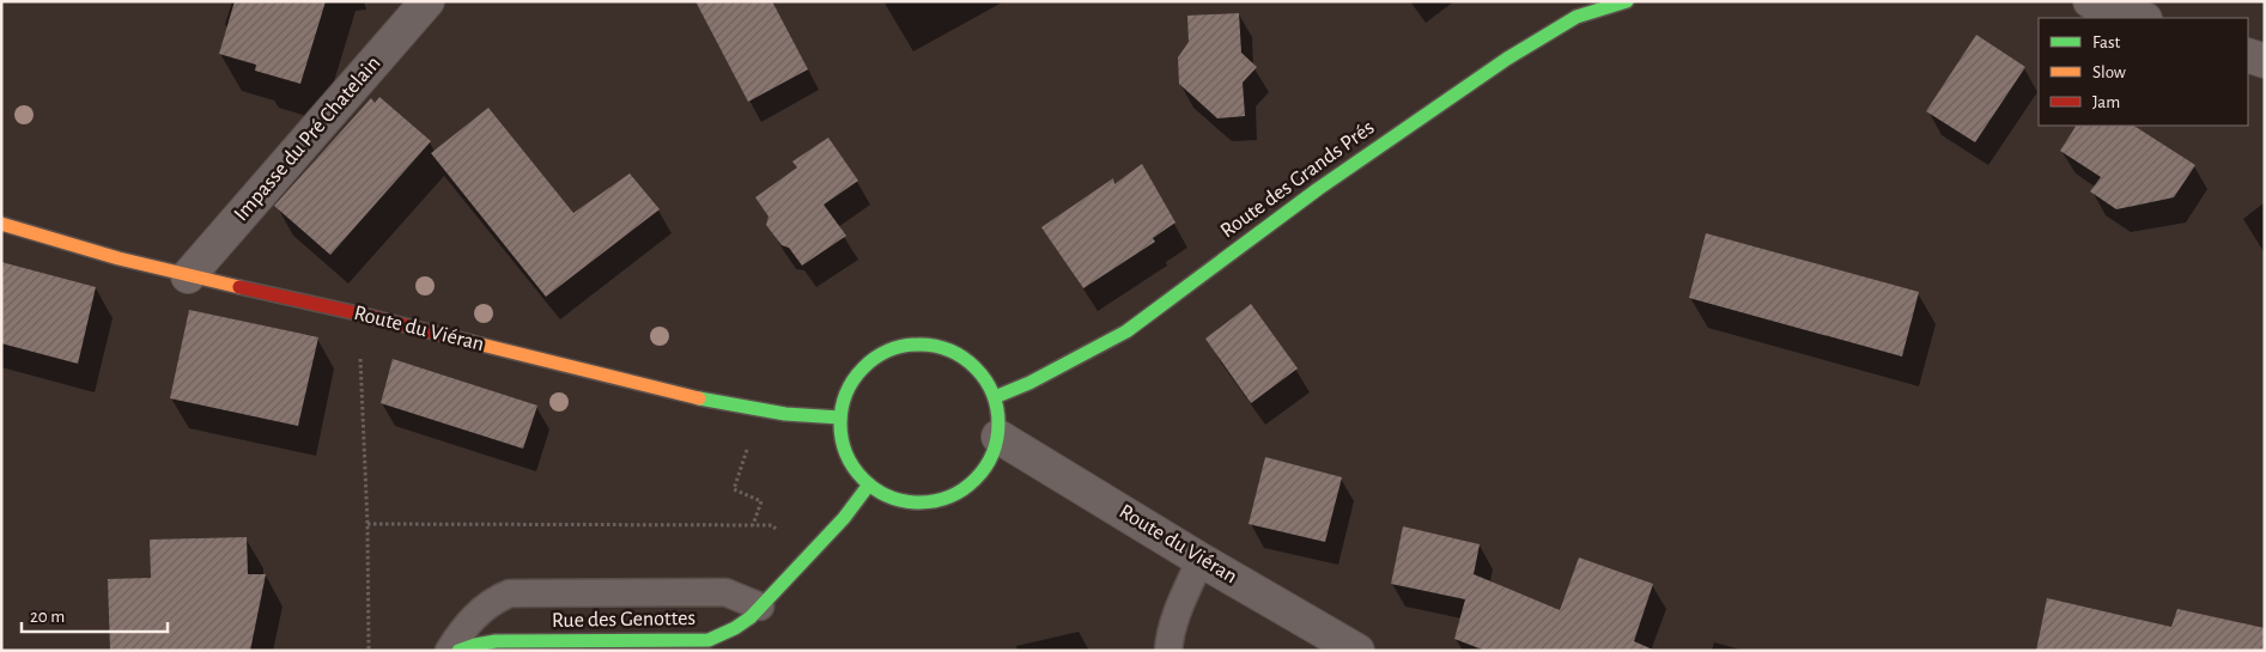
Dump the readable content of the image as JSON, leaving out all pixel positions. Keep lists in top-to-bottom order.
{
  "streets": {
    "street": [
      "Impasse du Pré Chatelain",
      "Route des Grands Prés",
      "Route du Viéran",
      "Rue des Genottes"
    ]
  },
  "crossings": [
    ["Impasse du Pré Chatelain", "Route du Viéran"],
    ["Route des Grands Prés", "Route du Viéran"],
    ["Route des Grands Prés", "Rue des Genottes"],
    ["Route du Viéran", "Rue des Genottes"]
  ],
  "legend": ["Fast", "Slow", "Jam"],
  "scale_bar": "20 m"
}
